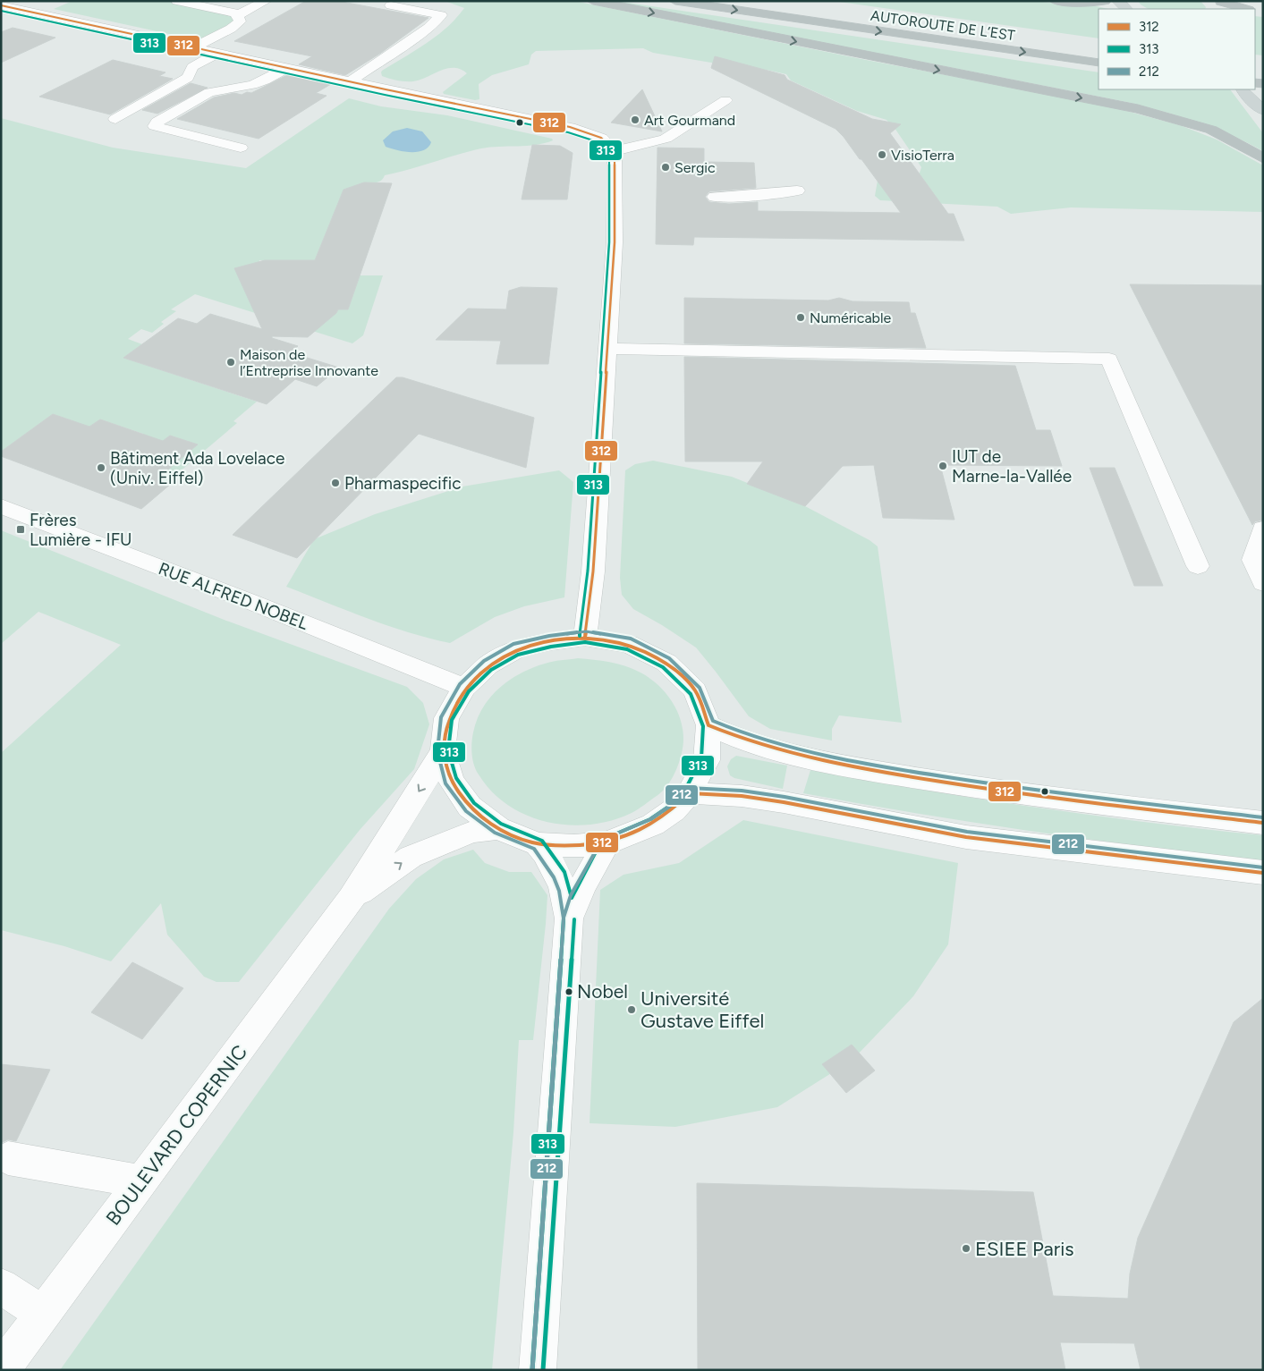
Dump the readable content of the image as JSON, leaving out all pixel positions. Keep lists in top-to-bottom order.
{
  "streets": {
    "highway": ["AUTOROUTE DE L’EST"],
    "street": ["RUE ALFRED NOBEL", "BOULEVARD COPERNIC"]
  },
  "places": {
    "other": [
      "Art Gourmand",
      "VisioTerra",
      "Sergic",
      "Numéricable",
      "Maison de l’Entreprise Innovante",
      "IUT de Marne-la-Vallée",
      "Bâtiment Ada Lovelace (Univ. Eiffel)",
      "Pharmaspecific",
      "Nobel",
      "Université Gustave Eiffel",
      "ESIEE Paris"
    ],
    "transit": ["Frères Lumière - IFU"]
  },
  "lines": ["transit line 312", "transit line 313", "transit line 212"],
  "legend": ["312", "313", "212"]
}
